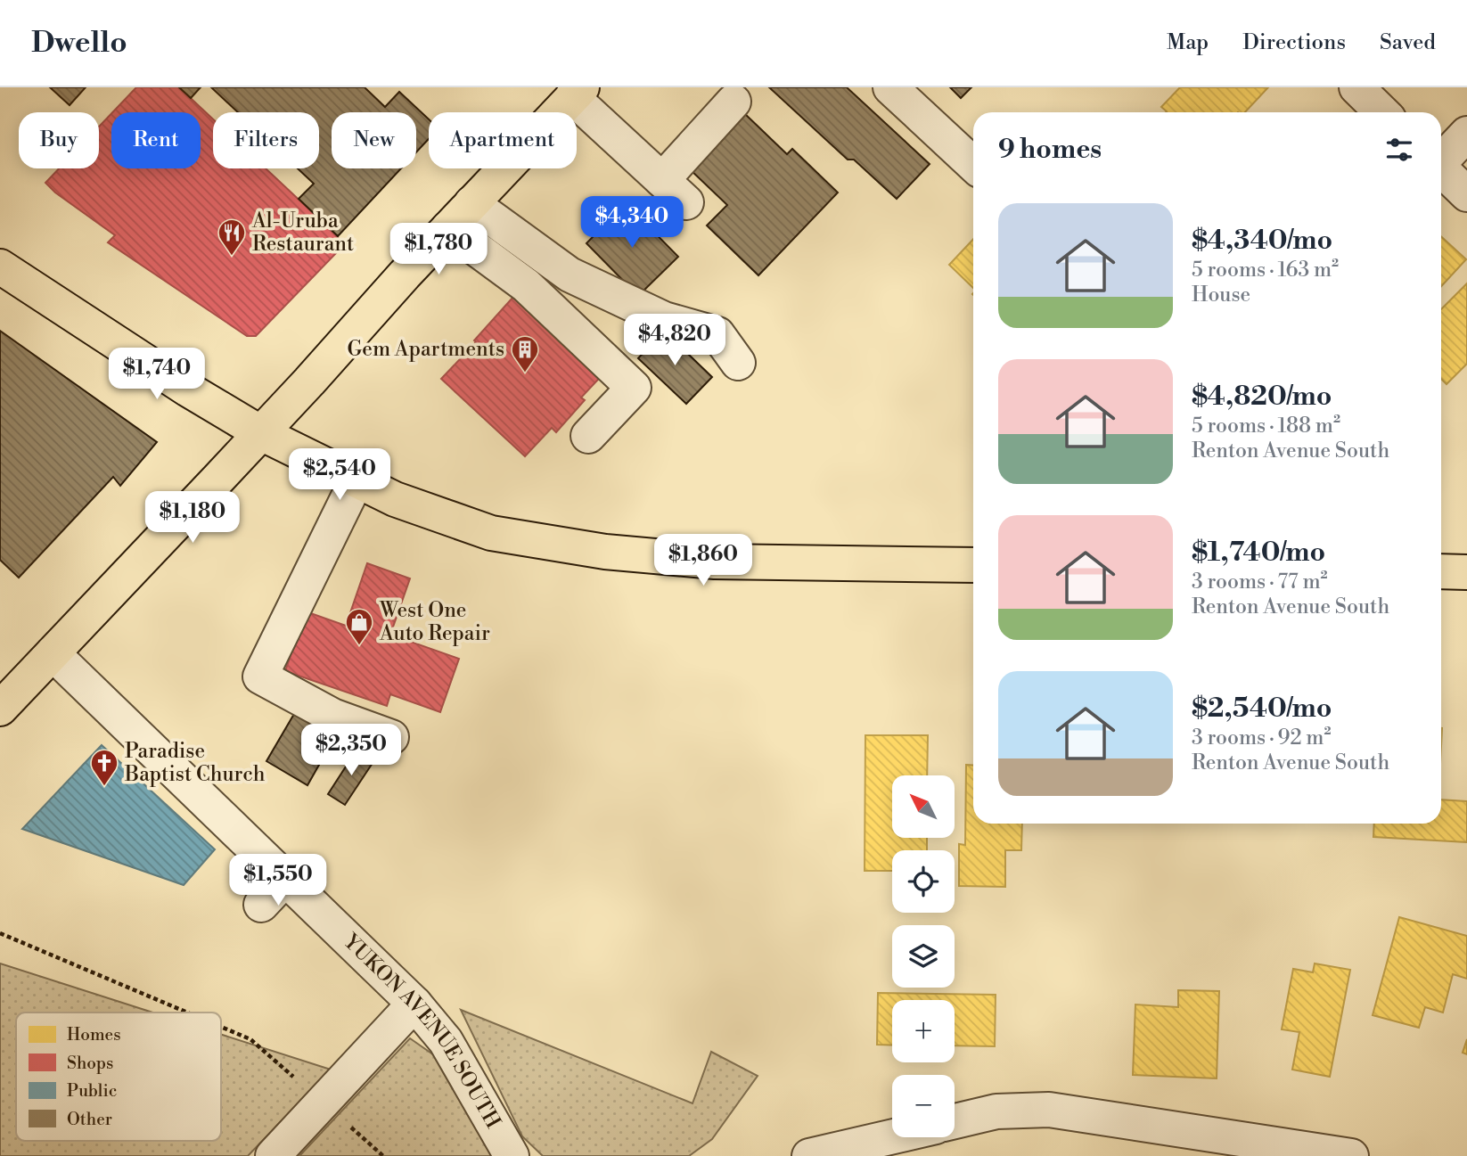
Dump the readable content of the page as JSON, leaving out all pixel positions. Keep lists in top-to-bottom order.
{
  "streets": {
    "street": ["YUKON AVENUE SOUTH"]
  },
  "places": {
    "restaurant": ["Al-Uruba Restaurant"],
    "building": ["Gem Apartments"],
    "shop": ["West One Auto Repair"],
    "church": ["Paradise Baptist Church"]
  },
  "legend": [
    "Homes",
    "Shops",
    "Public",
    "Other"
  ],
  "north": "top left",
  "page": {
    "header": "Dwello",
    "nav": ["Map", "Directions", "Saved"],
    "chip": [
      "Buy",
      "Rent",
      "Filters",
      "New",
      "Apartment"
    ],
    "heading": "9 homes",
    "list": [
      {
        "name": "$4,340/mo",
        "note": "5 rooms · 163 m² · House"
      },
      {
        "name": "$4,820/mo",
        "note": "5 rooms · 188 m² · Renton Avenue South"
      },
      {
        "name": "$1,740/mo",
        "note": "3 rooms · 77 m² · Renton Avenue South"
      },
      {
        "name": "$2,540/mo",
        "note": "3 rooms · 92 m² · Renton Avenue South"
      }
    ],
    "price": [
      "$4,340",
      "$1,780",
      "$4,820",
      "$1,740",
      "$2,540",
      "$1,180",
      "$1,860",
      "$2,350",
      "$1,550"
    ],
    "map_buttons": ["+", "−"]
  }
}
